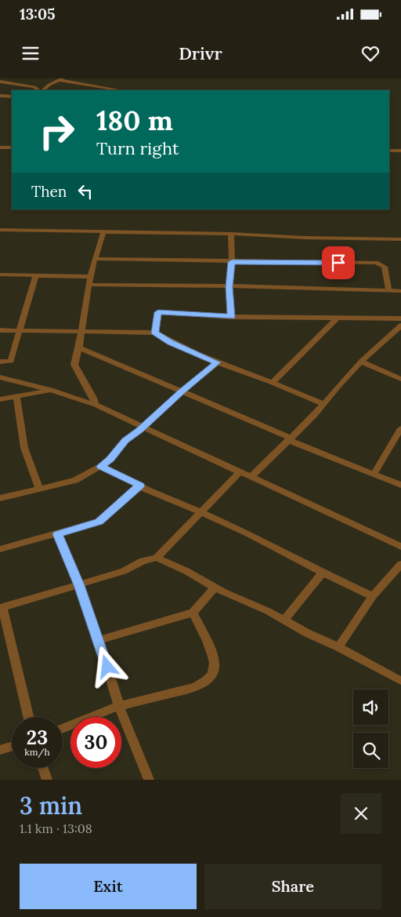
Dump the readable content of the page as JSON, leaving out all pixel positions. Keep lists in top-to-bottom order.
{
  "page": {
    "status": "13:05",
    "header": "Drivr",
    "turn": ["180 m", "Turn right"],
    "then": "Then",
    "speed": "23 km/h",
    "limit": "30",
    "heading": ["3 min", "1.1 km · 13:08"],
    "buttons": ["Exit", "Share"]
  }
}
